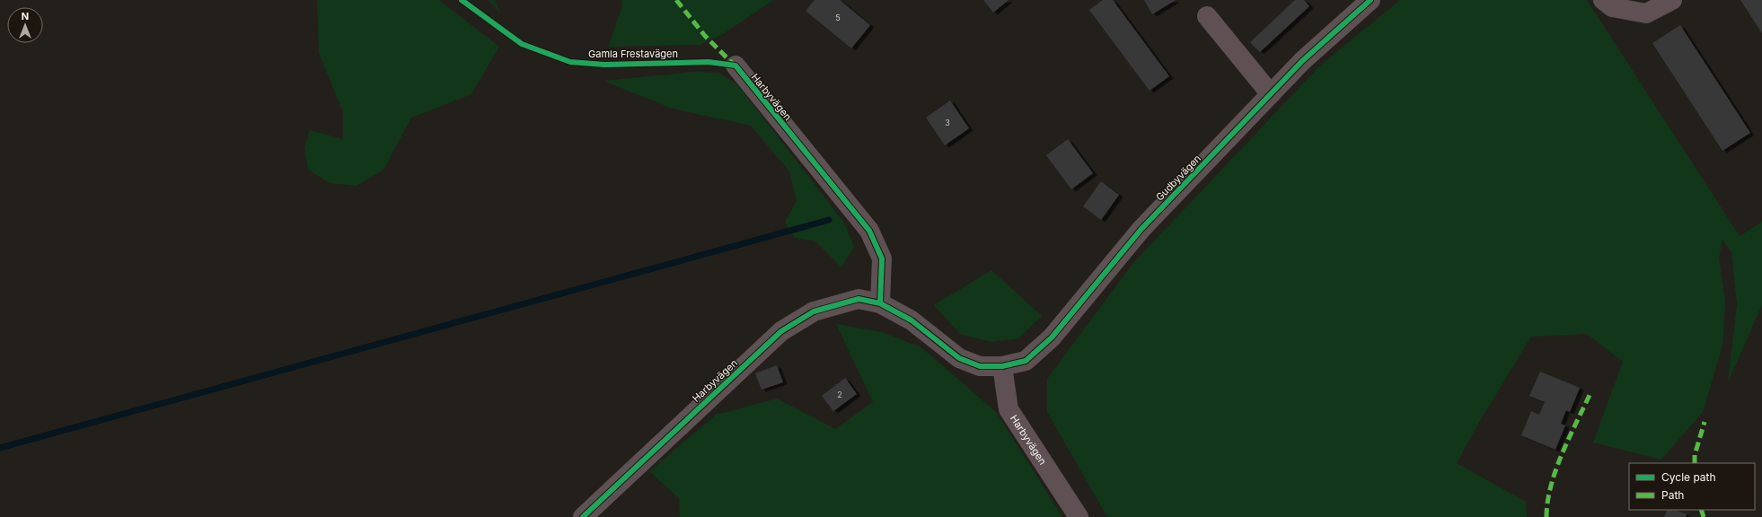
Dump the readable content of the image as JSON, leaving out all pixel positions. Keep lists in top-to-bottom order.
{
  "streets": {
    "street": ["Harbyvägen", "Gudbyvägen"],
    "cycle path": ["Gamla Frestavägen"]
  },
  "crossings": [
    ["Harbyvägen", "Gudbyvägen"]
  ],
  "house_numbers": ["5", "3", "2"],
  "legend": ["Cycle path", "Path"],
  "north": "top"
}
